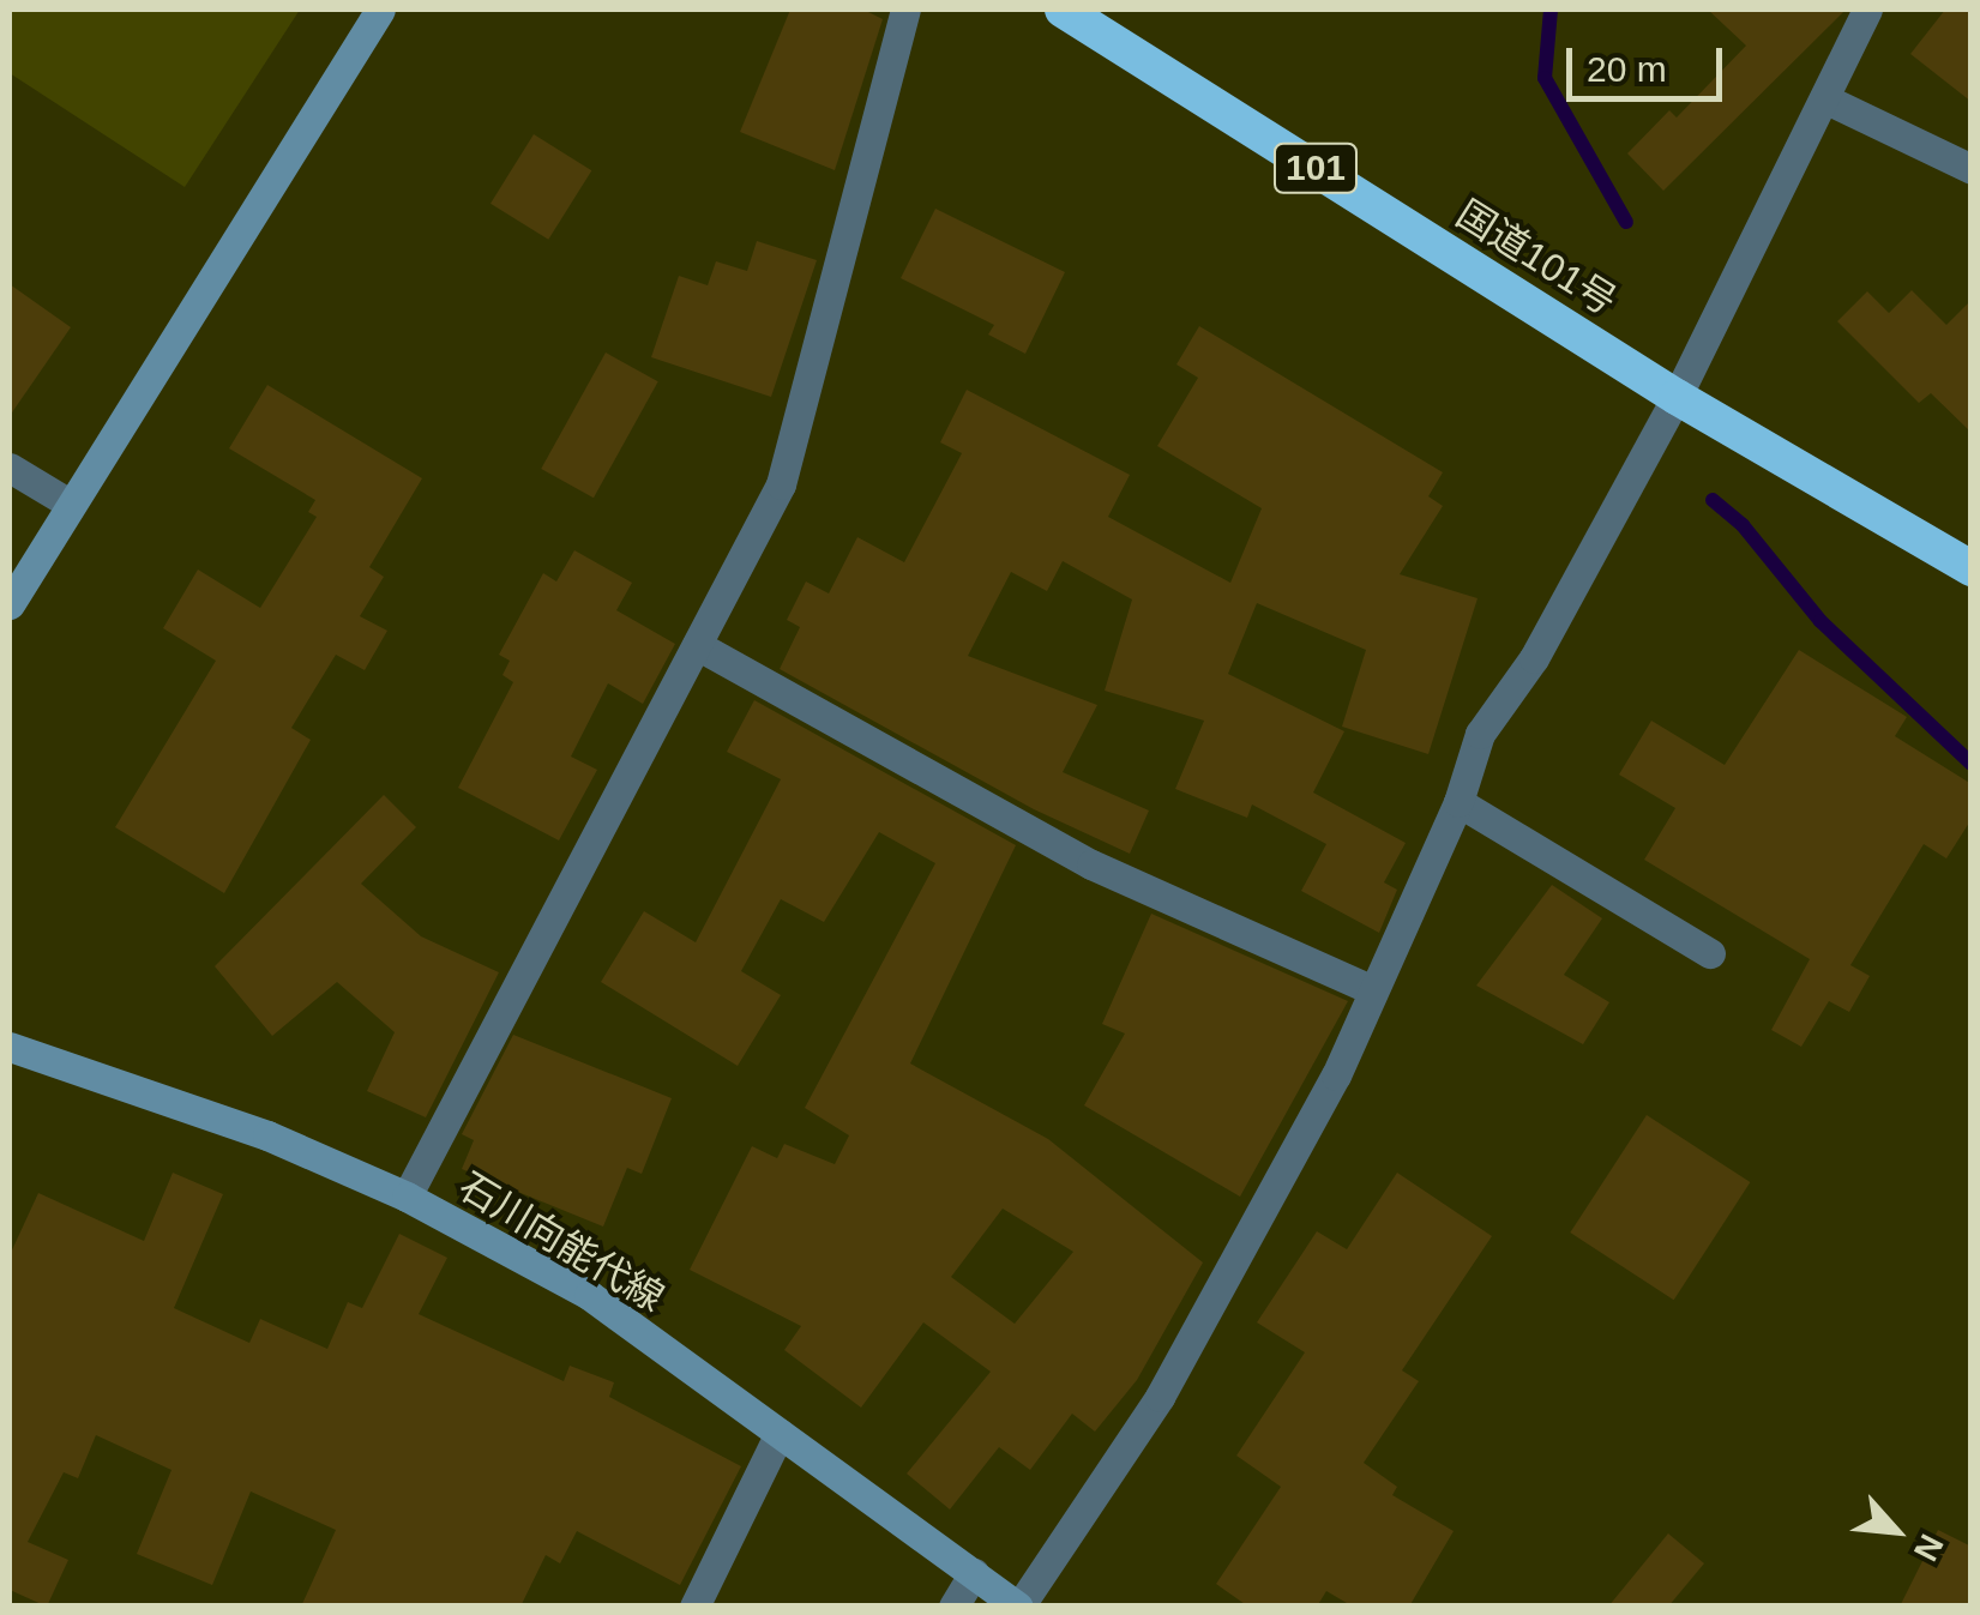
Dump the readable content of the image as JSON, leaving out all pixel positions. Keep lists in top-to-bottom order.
{
  "streets": {
    "highway": ["101", "国道101号"],
    "main road": ["石川向能代線"]
  },
  "scale_bar": "20 m",
  "north": "bottom right"
}
